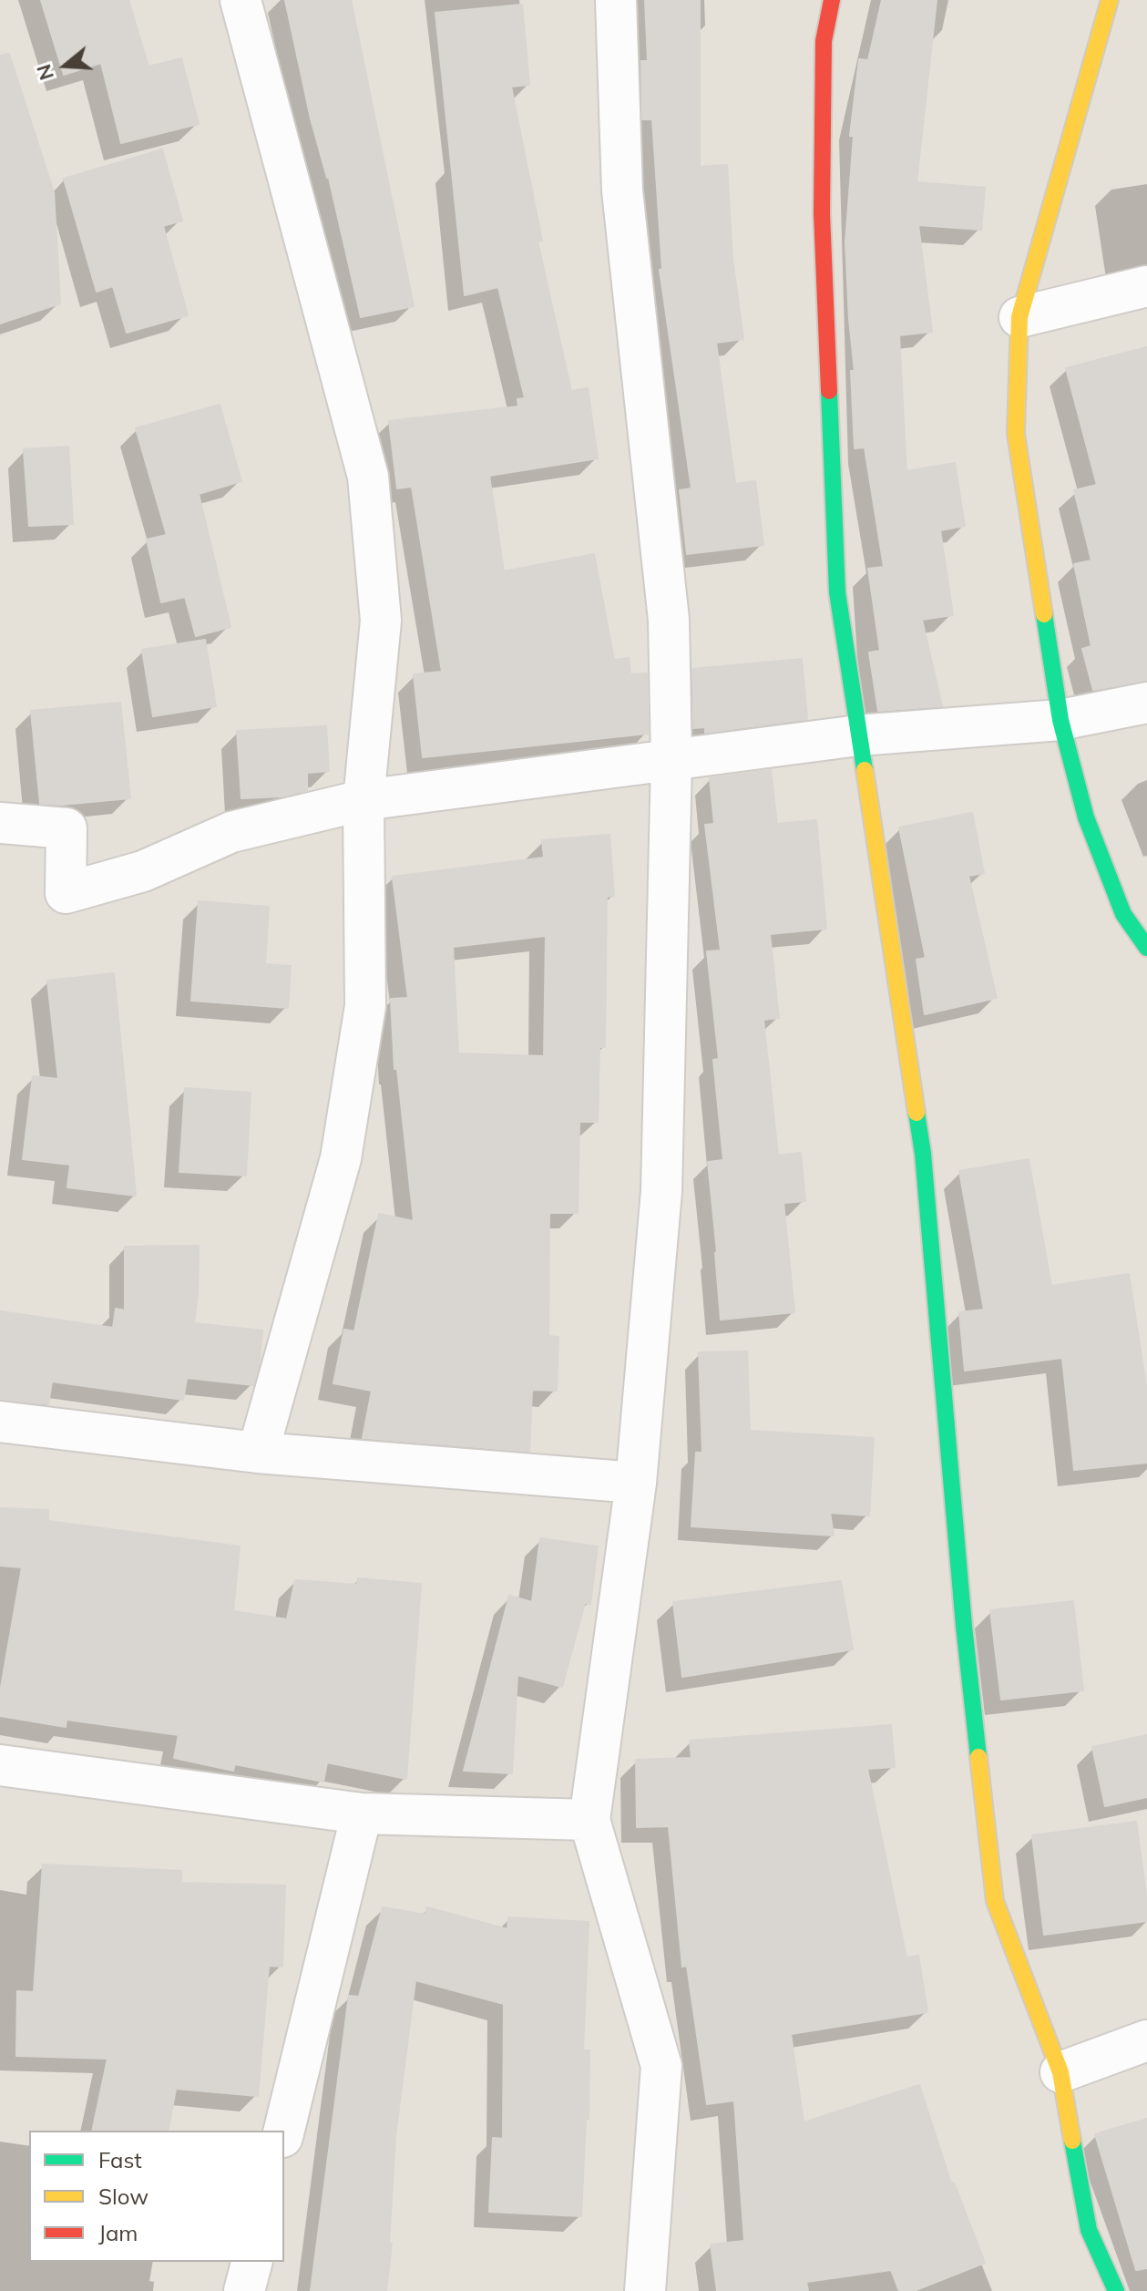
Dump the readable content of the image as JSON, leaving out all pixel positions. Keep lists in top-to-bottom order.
{
  "legend": ["Fast", "Slow", "Jam"],
  "north": "left"
}
